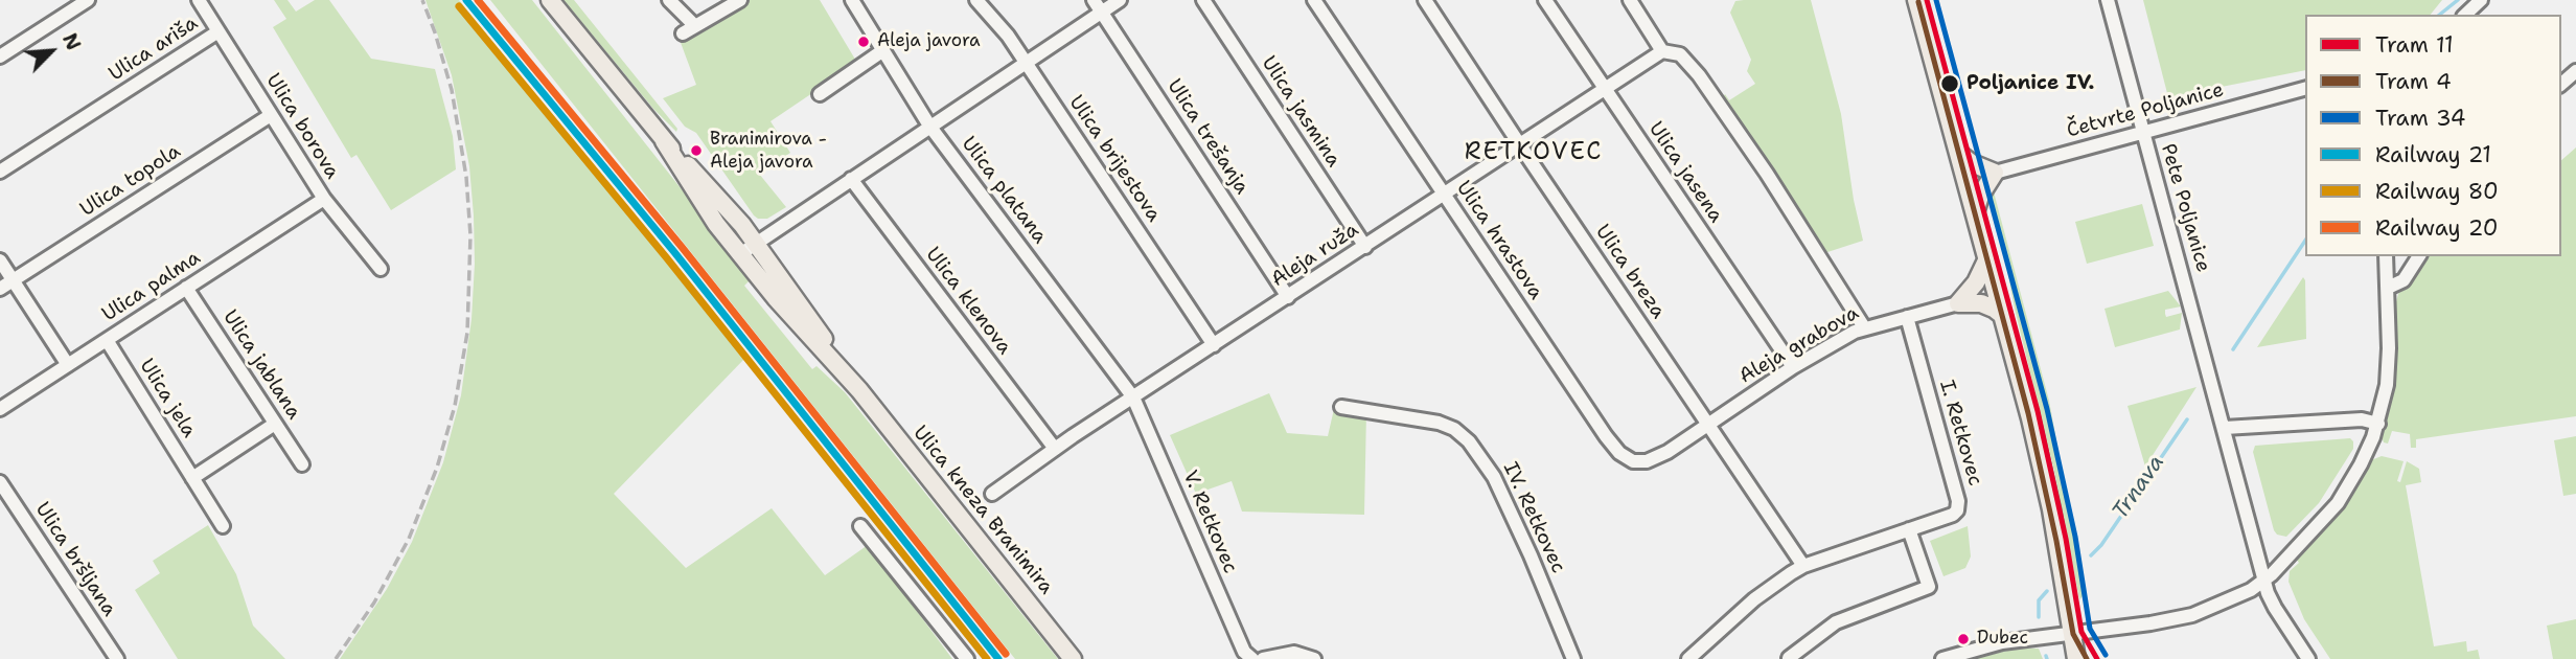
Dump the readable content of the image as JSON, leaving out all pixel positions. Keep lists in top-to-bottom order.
{
  "streets": {
    "main road": ["Ulica kneza Branimira"],
    "street": [
      "Ulica ariša",
      "Četvrte Poljanice",
      "Ulica jasmina",
      "Ulica borova",
      "Ulica trešanja",
      "Ulica brijestova",
      "Ulica jasena",
      "Ulica topola",
      "Ulica platana",
      "Pete Poljanice",
      "Ulica hrastova",
      "Aleja ruža",
      "Ulica breza",
      "Ulica palma",
      "Ulica klenova",
      "Aleja grabova",
      "Ulica jablana",
      "Ulica jela",
      "I. Retkovec",
      "IV. Retkovec",
      "V. Retkovec",
      "Ulica bršljana"
    ]
  },
  "crossings": [
    ["Ulica ariša", "Ulica borova"],
    ["Četvrte Poljanice", "Pete Poljanice"],
    ["Ulica jasmina", "Aleja ruža"],
    ["Ulica borova", "Ulica topola"],
    ["Ulica borova", "Ulica palma"],
    ["Ulica trešanja", "Aleja ruža"],
    ["Ulica brijestova", "Aleja ruža"],
    ["Ulica jasena", "Aleja ruža"],
    ["Ulica jasena", "Aleja grabova"],
    ["Ulica platana", "Aleja ruža"],
    ["Ulica platana", "V. Retkovec"],
    ["Ulica hrastova", "Aleja ruža"],
    ["Ulica hrastova", "Aleja grabova"],
    ["Aleja ruža", "Ulica breza"],
    ["Aleja ruža", "Ulica klenova"],
    ["Aleja ruža", "V. Retkovec"],
    ["Ulica breza", "Aleja grabova"],
    ["Ulica breza", "I. Retkovec"],
    ["Ulica palma", "Ulica jablana"],
    ["Ulica palma", "Ulica jela"],
    ["Aleja grabova", "I. Retkovec"]
  ],
  "districts": ["RETKOVEC"],
  "water": ["Trnava"],
  "places": [
    "Aleja javora",
    "Poljanice IV.",
    "Branimirova - Aleja javora",
    "Dubec"
  ],
  "lines": [
    "tram line 11",
    "tram line 34",
    "rail line 21",
    "rail line 20",
    "tram line 4",
    "rail line 80"
  ],
  "legend": [
    "Tram 11",
    "Tram 4",
    "Tram 34",
    "Railway 21",
    "Railway 80",
    "Railway 20"
  ],
  "north": "top right"
}
